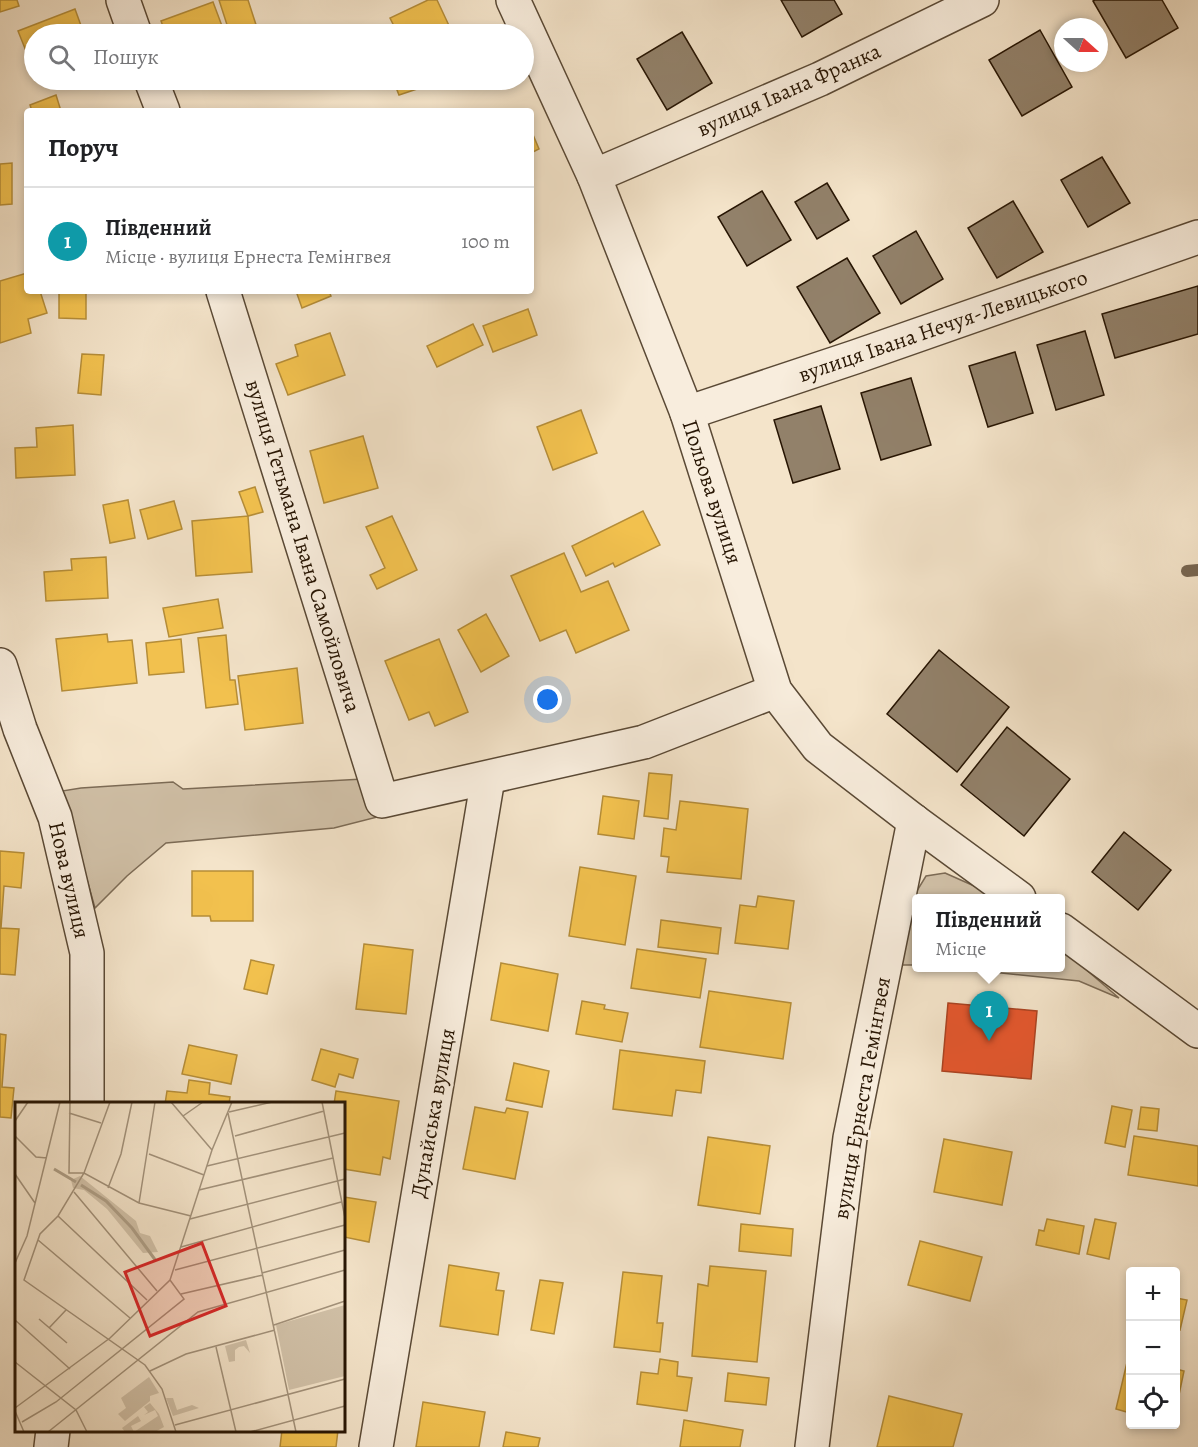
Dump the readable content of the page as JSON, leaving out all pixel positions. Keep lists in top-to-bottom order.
{
  "streets": {
    "street": [
      "вулиця Івана Франка",
      "вулиця Івана Нечуя-Левицького",
      "Польова вулиця",
      "вулиця Гетьмана Івана Самойловича",
      "Нова вулиця",
      "вулиця Ернеста Гемінгвея",
      "Дунайська вулиця"
    ]
  },
  "crossings": [
    ["вулиця Івана Франка", "Польова вулиця"],
    ["вулиця Івана Нечуя-Левицького", "Польова вулиця"],
    ["Польова вулиця", "вулиця Ернеста Гемінгвея"],
    ["вулиця Гетьмана Івана Самойловича", "Дунайська вулиця"]
  ],
  "north": "right",
  "page": {
    "search": "Пошук",
    "heading": "Поруч",
    "list": [
      {
        "mark": "1",
        "name": "Південний",
        "note": "Місце · вулиця Ернеста Гемінгвея",
        "value": "100 m"
      }
    ],
    "popup": ["Південний", "Місце"],
    "pins": "1",
    "map_buttons": ["+", "−"]
  }
}
